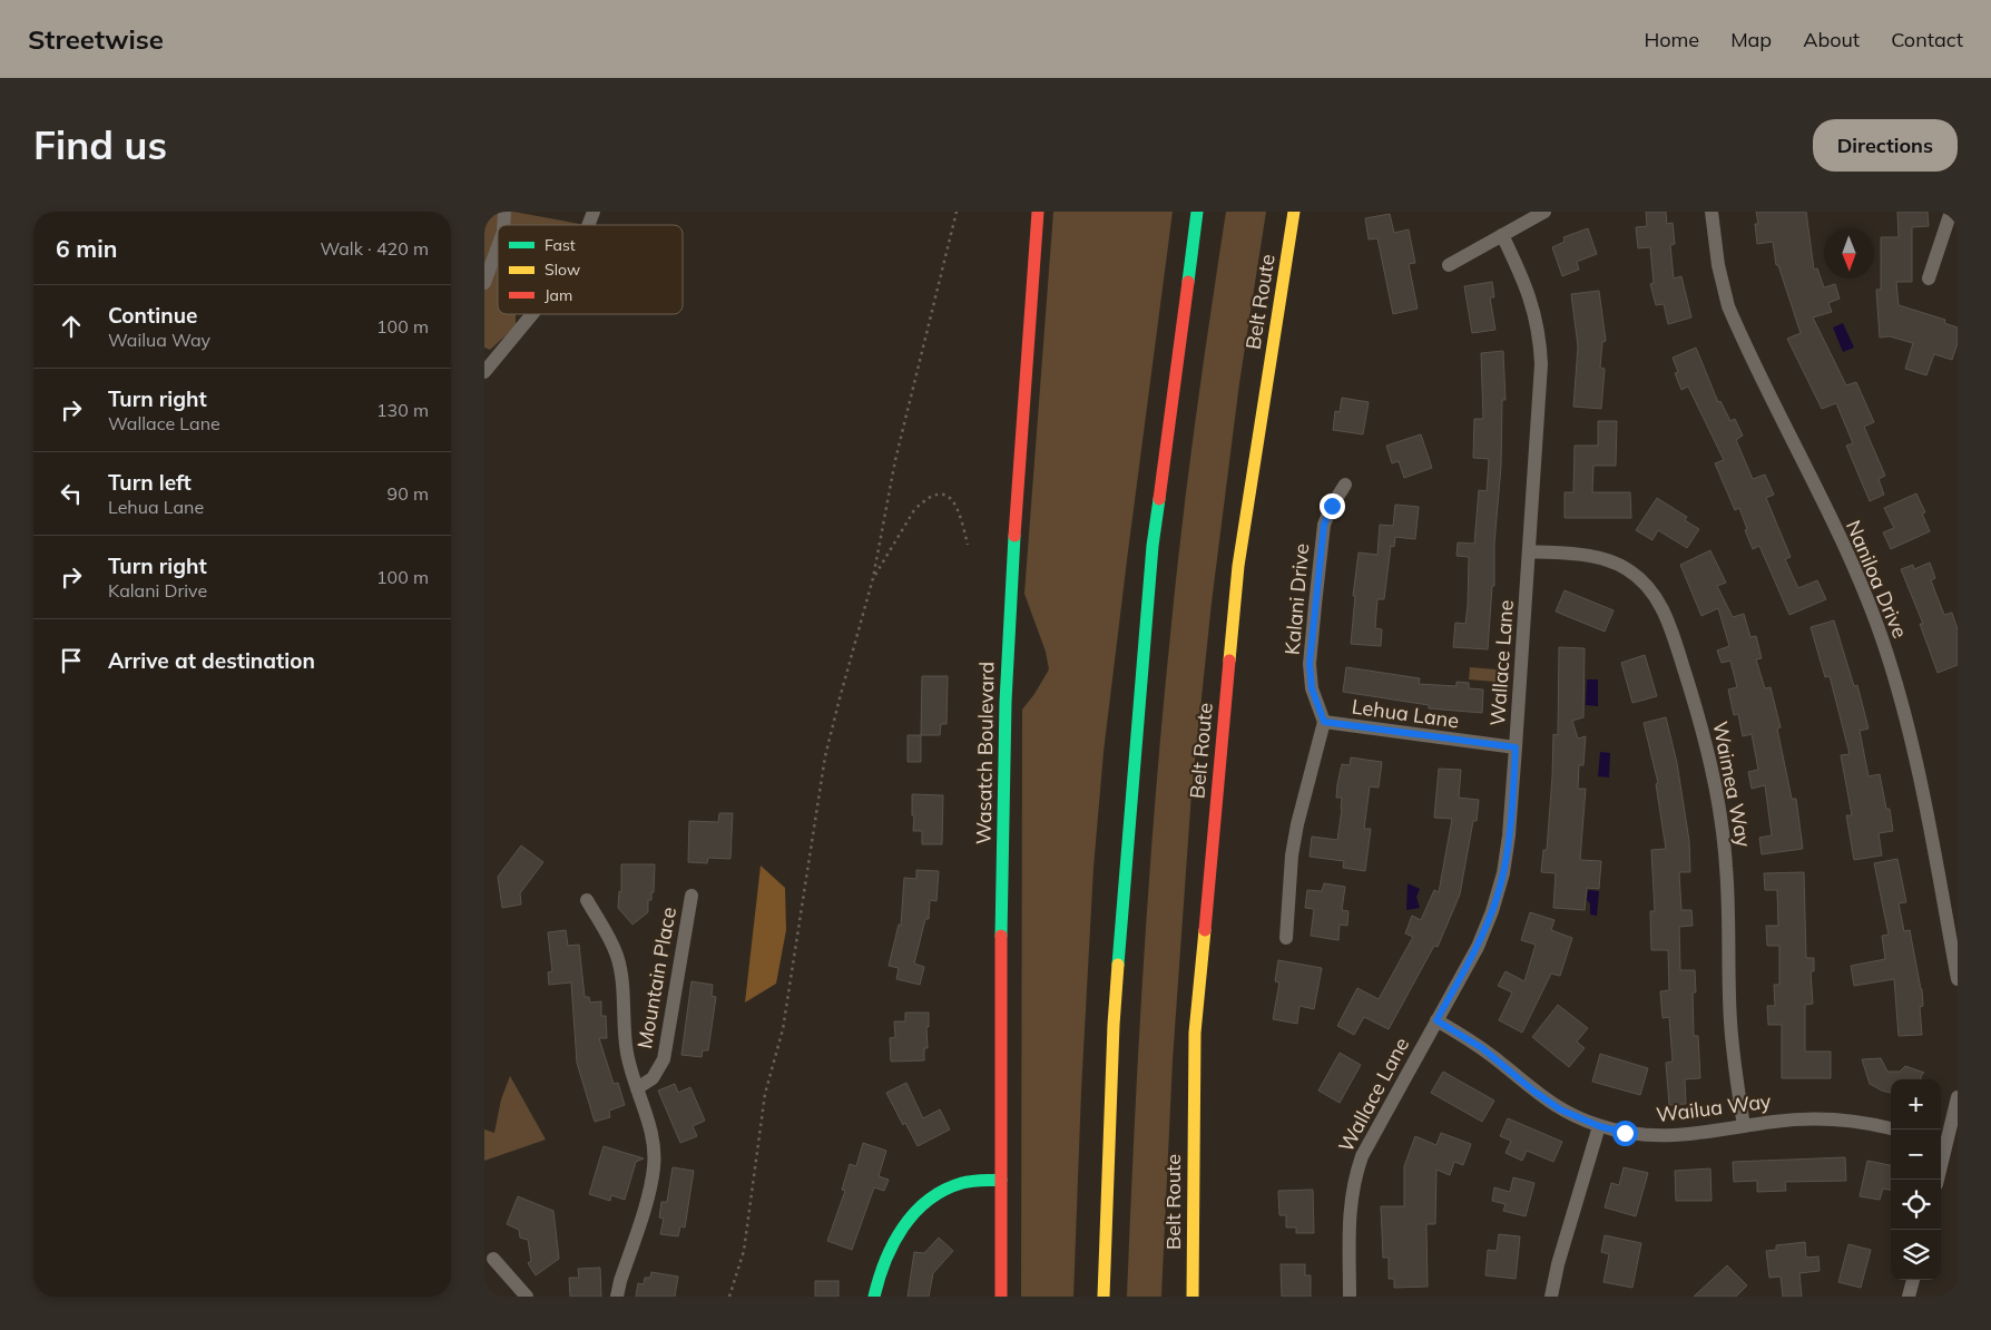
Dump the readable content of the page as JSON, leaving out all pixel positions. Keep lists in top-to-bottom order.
{
  "streets": {
    "main road": ["Belt Route", "Wasatch Boulevard"],
    "street": [
      "Naniloa Drive",
      "Kalani Drive",
      "Wallace Lane",
      "Lehua Lane",
      "Waimea Way",
      "Mountain Place",
      "Wailua Way"
    ]
  },
  "crossings": [
    ["Kalani Drive", "Lehua Lane"],
    ["Wallace Lane", "Lehua Lane"],
    ["Wallace Lane", "Waimea Way"],
    ["Wallace Lane", "Wailua Way"],
    ["Waimea Way", "Wailua Way"]
  ],
  "legend": ["Fast", "Slow", "Jam"],
  "north": "bottom",
  "page": {
    "header": "Streetwise",
    "nav": [
      "Home",
      "Map",
      "About",
      "Contact"
    ],
    "buttons": "Directions",
    "title": "Find us",
    "heading": ["6 min", "Walk · 420 m"],
    "list": [
      ["Continue", "Wailua Way", "100 m"],
      ["Turn right", "Wallace Lane", "130 m"],
      ["Turn left", "Lehua Lane", "90 m"],
      ["Turn right", "Kalani Drive", "100 m"],
      "Arrive at destination"
    ],
    "map_buttons": ["+", "−"]
  }
}
